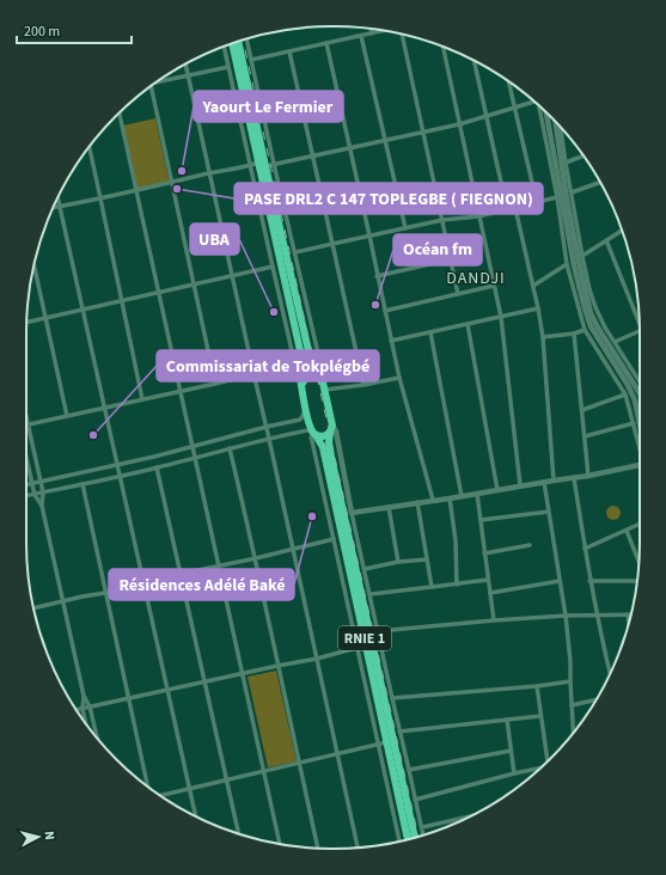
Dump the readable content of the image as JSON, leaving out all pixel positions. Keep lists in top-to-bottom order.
{
  "streets": {
    "highway": ["RNIE 1"]
  },
  "districts": ["DANDJI"],
  "places": [
    "Yaourt Le Fermier",
    "PASE DRL2 C 147 TOPLEGBE ( FIEGNON)",
    "Océan fm",
    "UBA",
    "Commissariat de Tokplégbé",
    "Résidences Adélé Baké"
  ],
  "scale_bar": "200 m",
  "north": "right"
}
